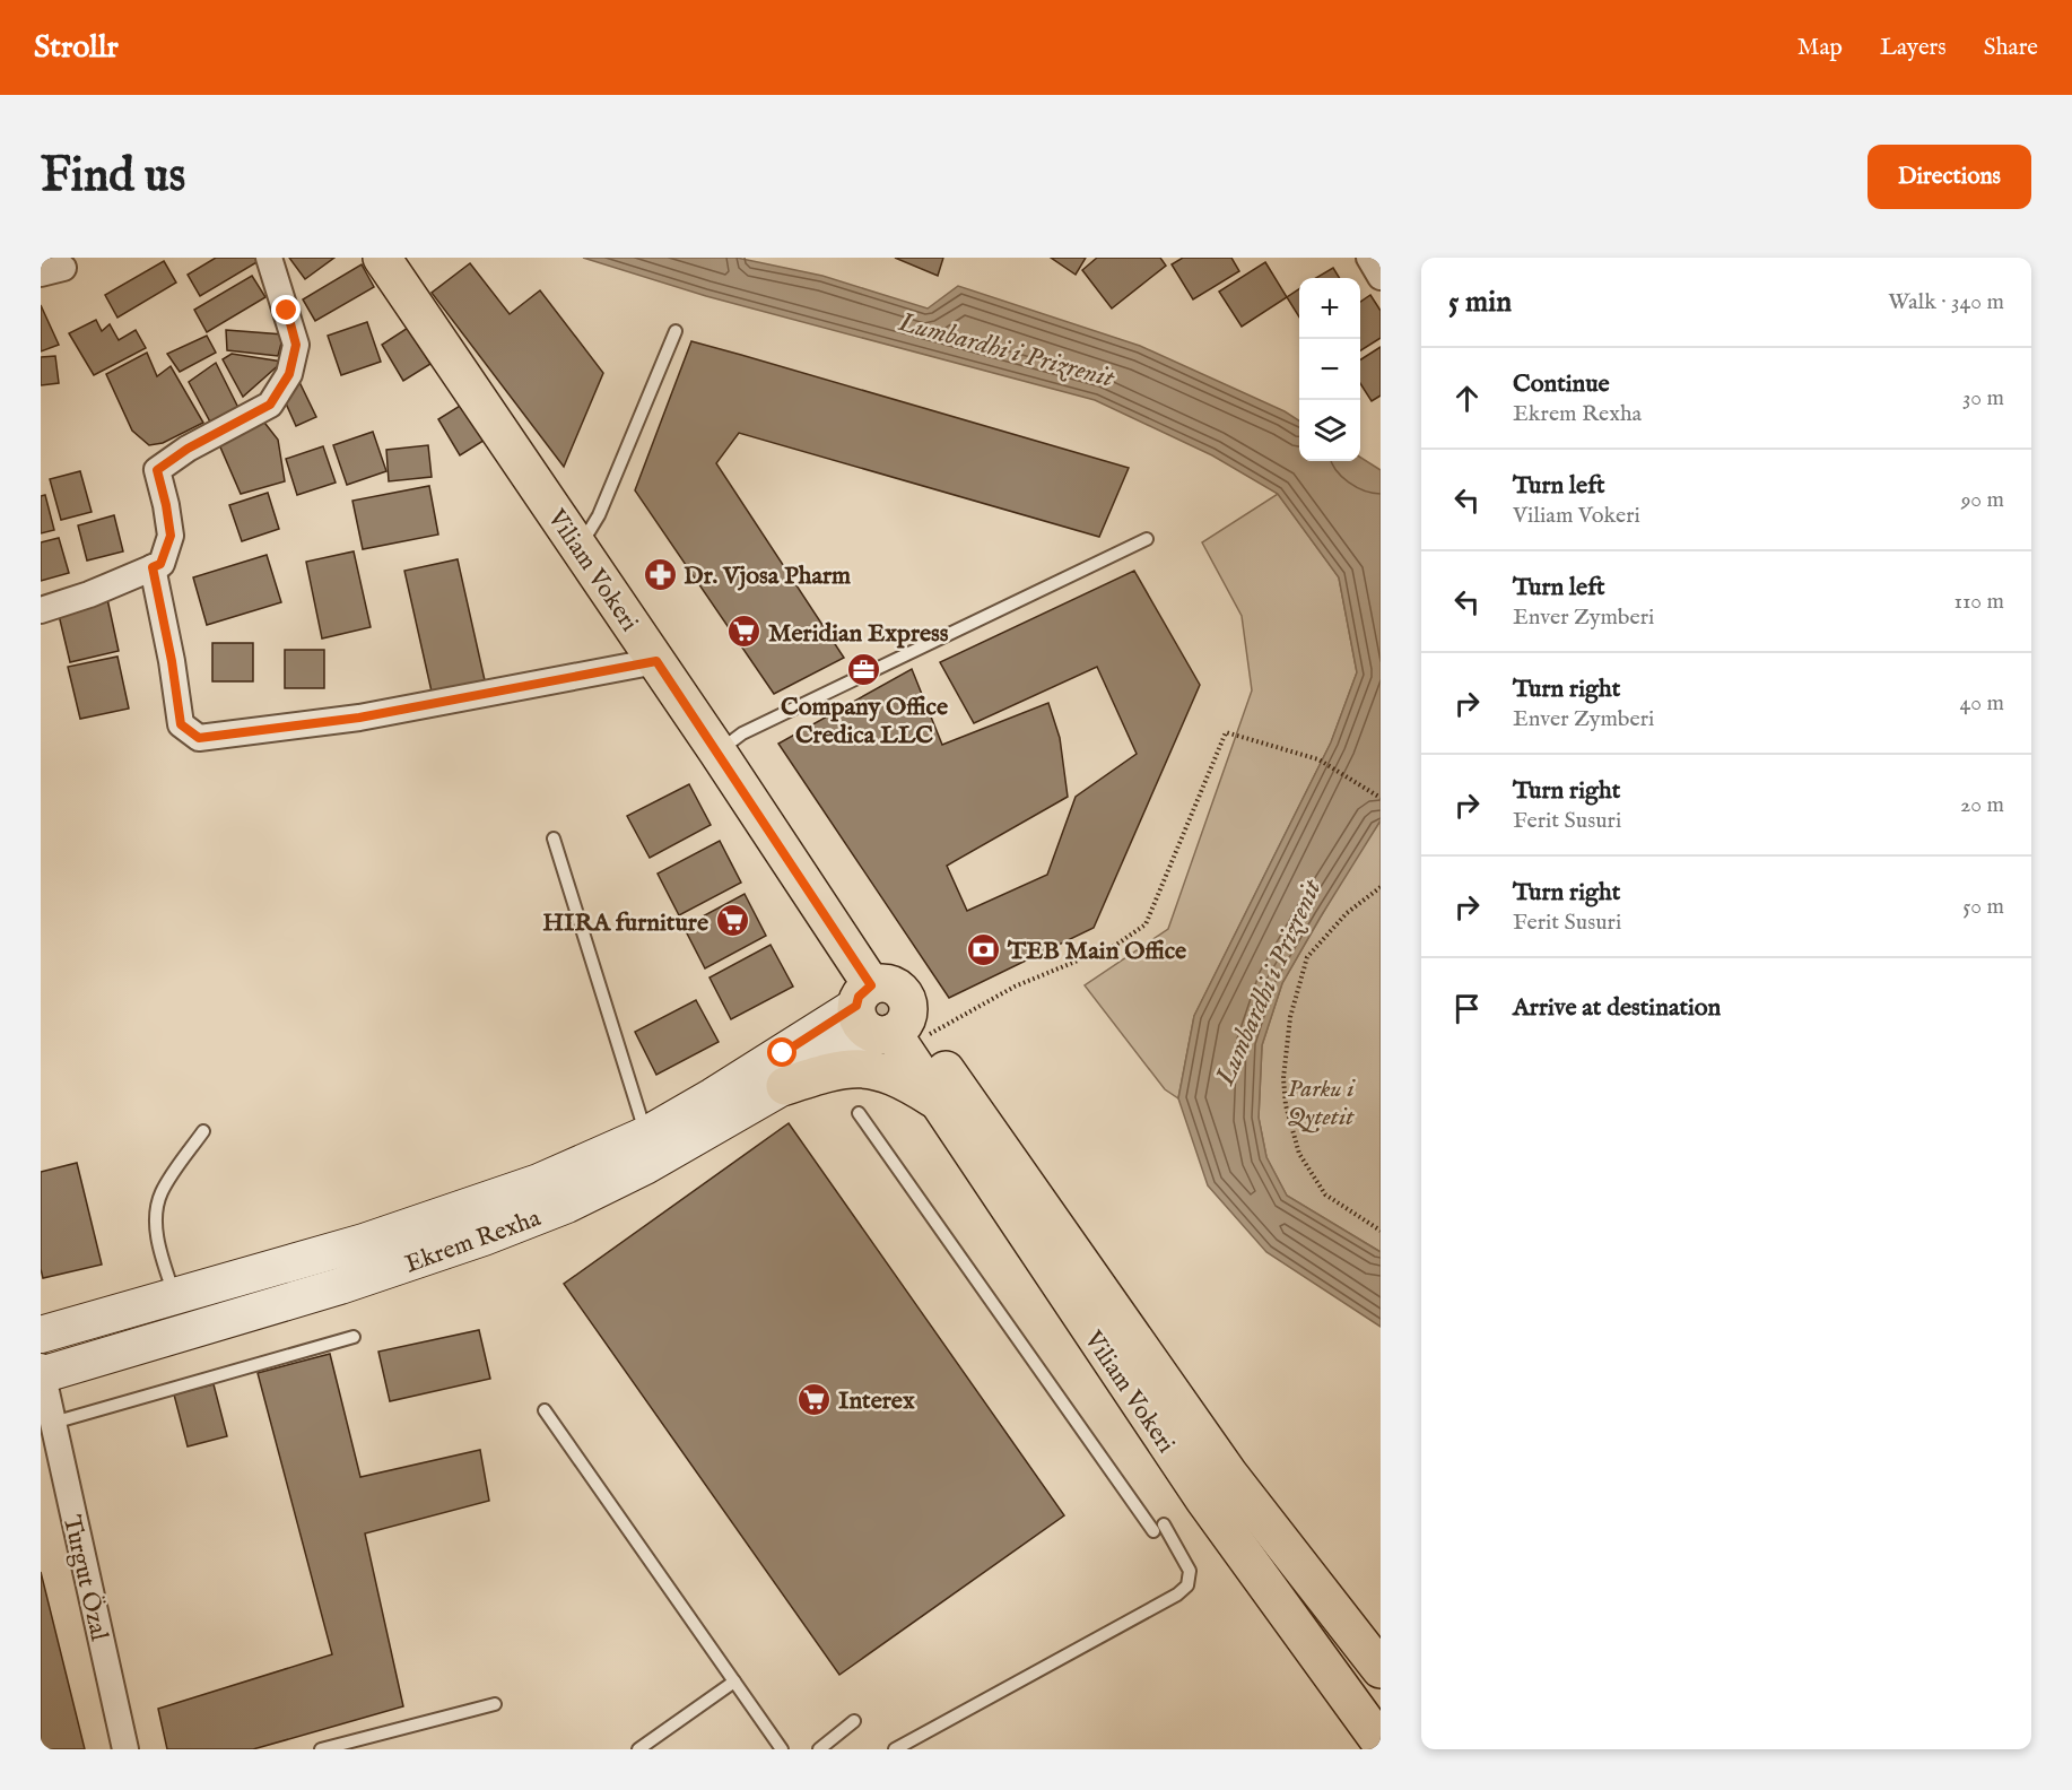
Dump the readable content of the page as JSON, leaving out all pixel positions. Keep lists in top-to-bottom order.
{
  "streets": {
    "main road": ["Viliam Vokeri"],
    "street": ["Ekrem Rexha", "Turgut Özal"]
  },
  "crossings": [
    ["Viliam Vokeri", "Ekrem Rexha"],
    ["Ekrem Rexha", "Turgut Özal"]
  ],
  "water": ["Lumbardhi i Prizrenit"],
  "parks": ["Parku i Qytetit"],
  "places": {
    "pharmacy": ["Dr. Vjosa Pharm"],
    "supermarket": ["Meridian Express", "HIRA furniture", "Interex"],
    "office": ["Company Office Credica LLC"],
    "bank": ["TEB Main Office"]
  },
  "page": {
    "header": "Strollr",
    "nav": ["Map", "Layers", "Share"],
    "buttons": "Directions",
    "title": "Find us",
    "heading": ["5 min", "Walk · 340 m"],
    "map_buttons": ["+", "−"],
    "list": [
      ["Continue", "Ekrem Rexha", "30 m"],
      ["Turn left", "Viliam Vokeri", "90 m"],
      ["Turn left", "Enver Zymberi", "110 m"],
      ["Turn right", "Enver Zymberi", "40 m"],
      ["Turn right", "Ferit Susuri", "20 m"],
      ["Turn right", "Ferit Susuri", "50 m"],
      "Arrive at destination"
    ]
  }
}
